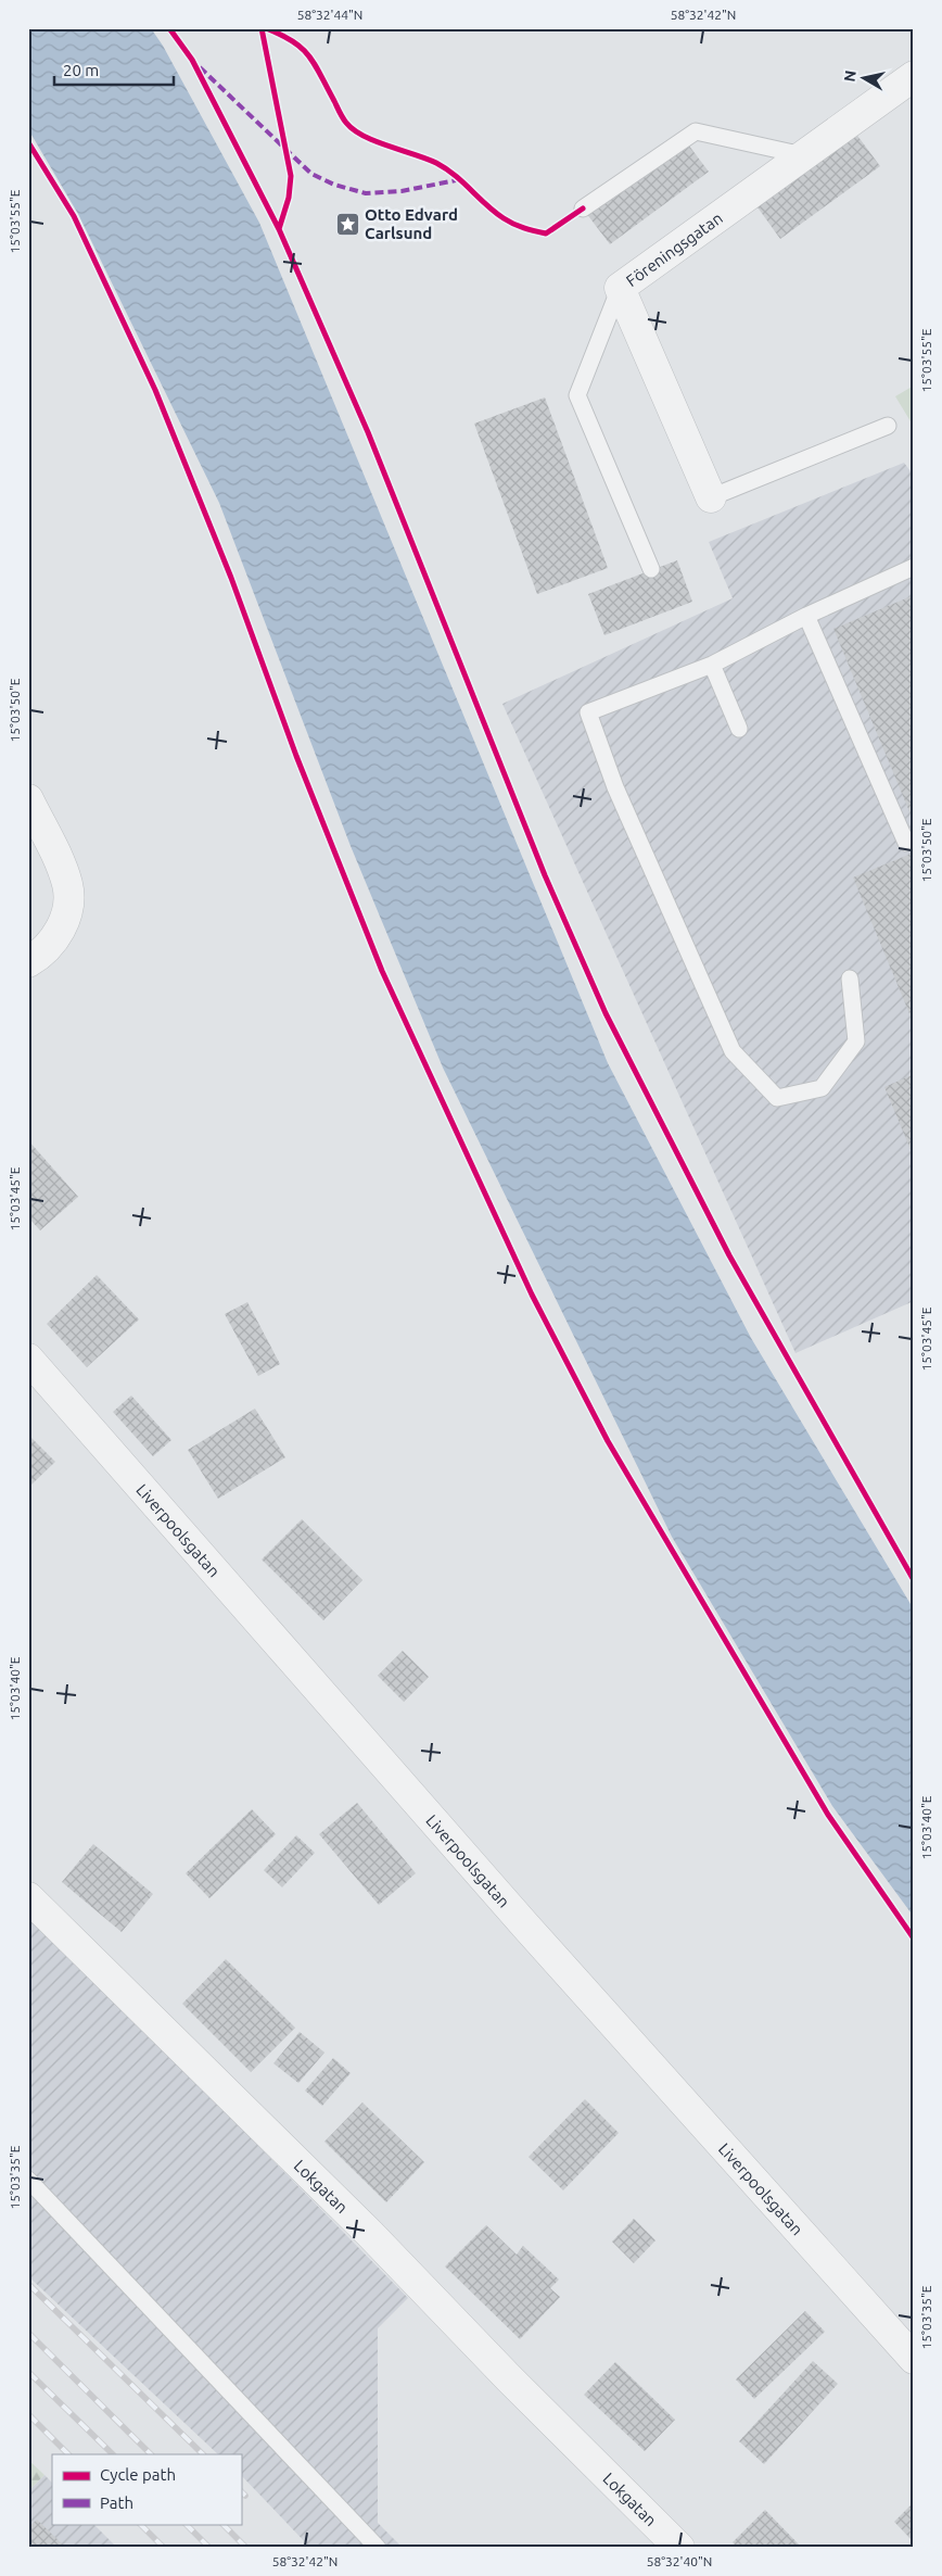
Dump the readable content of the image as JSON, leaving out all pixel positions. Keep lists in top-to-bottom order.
{
  "streets": {
    "street": ["Föreningsgatan", "Liverpoolsgatan", "Lokgatan"]
  },
  "places": {
    "place": ["Otto Edvard Carlsund"]
  },
  "legend": ["Cycle path", "Path"],
  "scale_bar": "20 m",
  "north": "left",
  "coordinates": [
    "58°32'44\"N",
    "58°32'42\"N",
    "15°03'55\"E",
    "15°03'50\"E",
    "15°03'45\"E",
    "15°03'40\"E",
    "15°03'35\"E",
    "58°32'40\"N"
  ]
}
